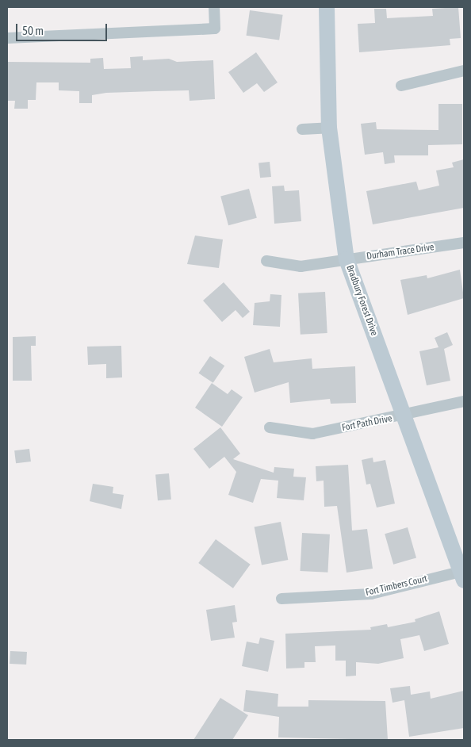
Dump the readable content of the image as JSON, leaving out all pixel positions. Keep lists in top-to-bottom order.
{
  "streets": {
    "street": [
      "Durham Trace Drive",
      "Bradbury Forest Drive",
      "Fort Path Drive",
      "Fort Timbers Court"
    ]
  },
  "crossings": [
    ["Durham Trace Drive", "Bradbury Forest Drive"],
    ["Bradbury Forest Drive", "Fort Path Drive"],
    ["Bradbury Forest Drive", "Fort Timbers Court"]
  ],
  "scale_bar": "50 m"
}
